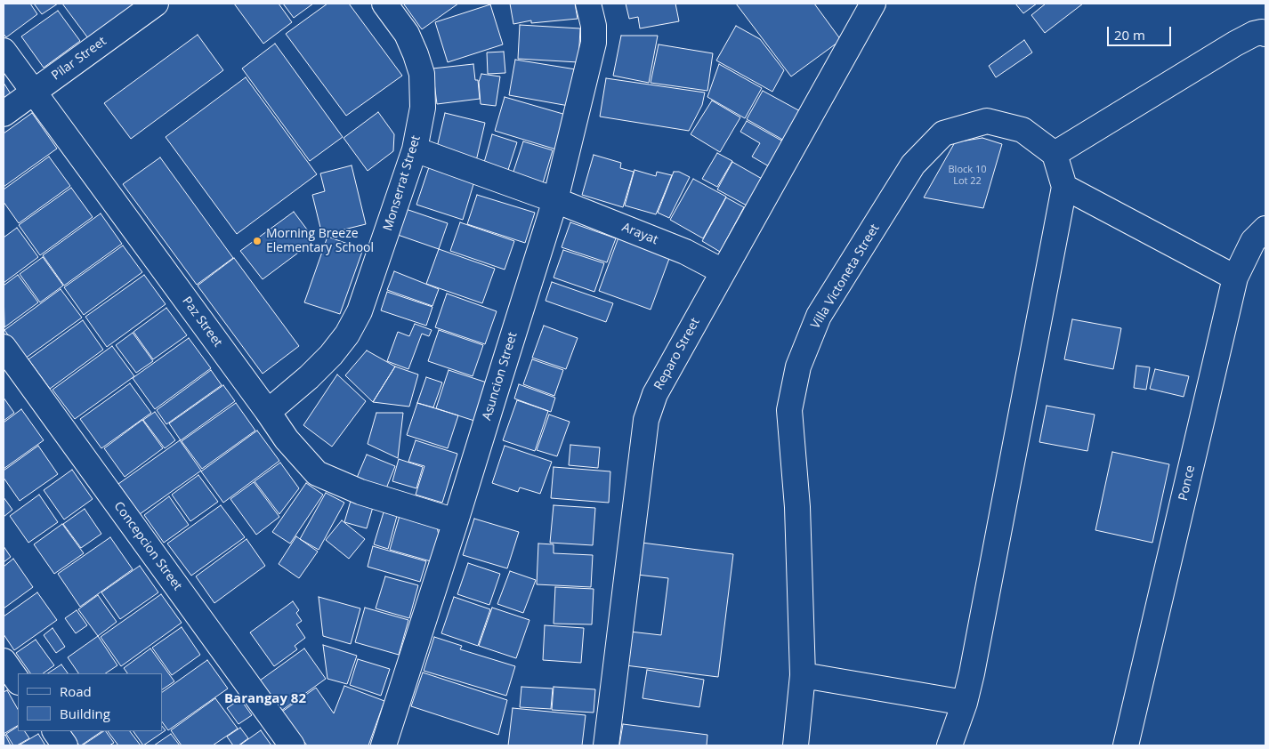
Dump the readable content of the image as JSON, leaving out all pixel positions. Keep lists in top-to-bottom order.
{
  "streets": {
    "street": [
      "Pilar Street",
      "Monserrat Street",
      "Arayat",
      "Villa Victoneta Street",
      "Paz Street",
      "Reparo Street",
      "Asuncion Street",
      "Ponce",
      "Concepcion Street"
    ]
  },
  "crossings": [
    ["Pilar Street", "Paz Street"],
    ["Monserrat Street", "Arayat"],
    ["Monserrat Street", "Paz Street"],
    ["Arayat", "Reparo Street"],
    ["Arayat", "Asuncion Street"],
    ["Paz Street", "Asuncion Street"]
  ],
  "districts": ["Barangay 82"],
  "places": ["Morning Breeze Elementary School"],
  "house_numbers": ["Block 10 Lot 22"],
  "legend": ["Road", "Building"],
  "scale_bar": "20 m"
}
